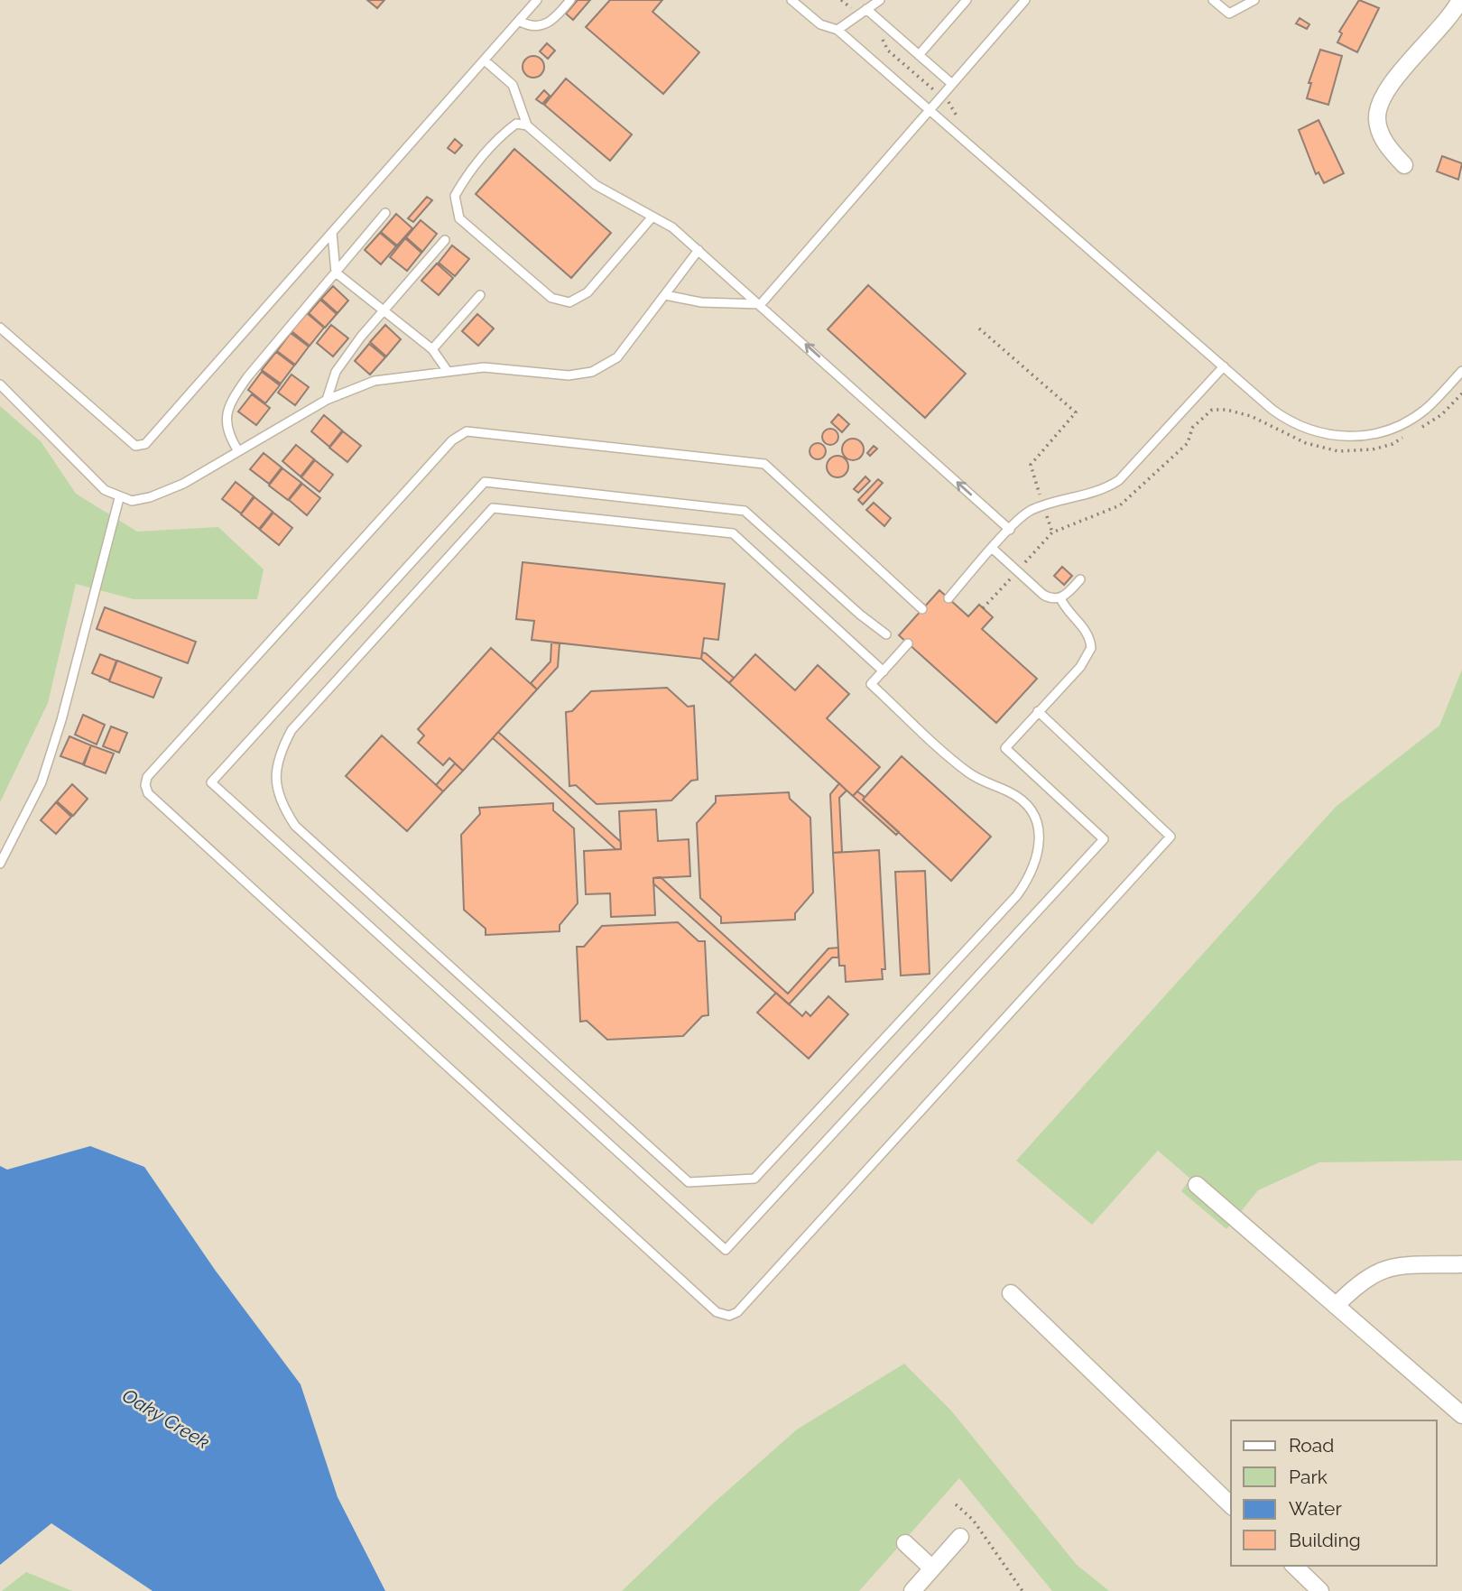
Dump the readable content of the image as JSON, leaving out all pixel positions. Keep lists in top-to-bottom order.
{
  "water": ["Oaky Creek"],
  "legend": [
    "Road",
    "Park",
    "Water",
    "Building"
  ]
}
